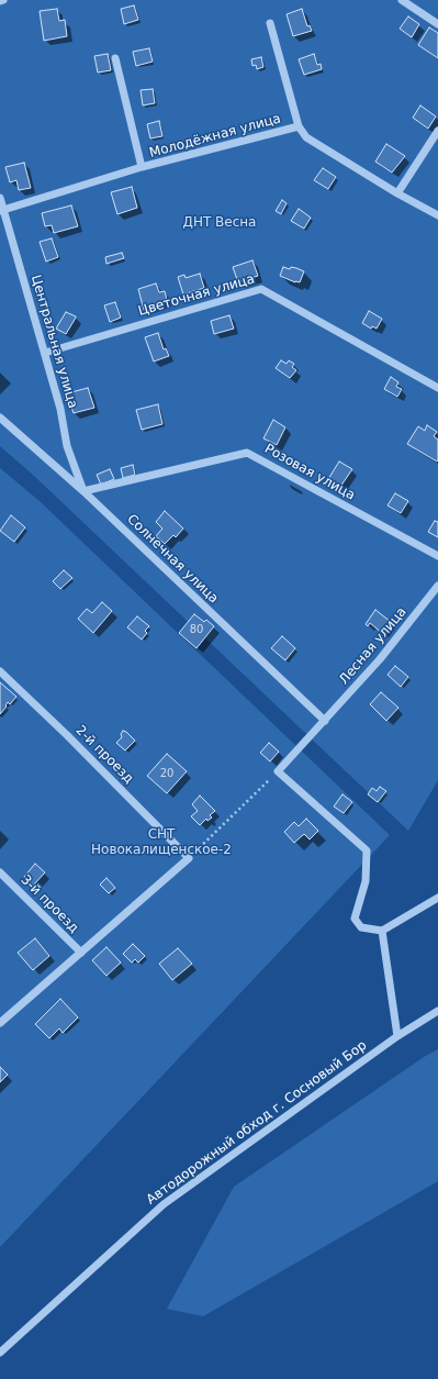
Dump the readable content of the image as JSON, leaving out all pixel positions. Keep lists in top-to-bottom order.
{
  "streets": {
    "street": [
      "Молодёжная улица",
      "Цветочная улица",
      "Центральная улица",
      "Розовая улица",
      "Солнечная улица",
      "Лесная улица",
      "2-й проезд",
      "3-й проезд",
      "Автодорожный обход г. Сосновый Бор"
    ]
  },
  "crossings": [
    ["Молодёжная улица", "Центральная улица"],
    ["Цветочная улица", "Центральная улица"],
    ["Центральная улица", "Розовая улица"],
    ["Центральная улица", "Солнечная улица"],
    ["Розовая улица", "Солнечная улица"],
    ["Солнечная улица", "Лесная улица"]
  ],
  "parks": ["ДНТ Весна", "СНТ Новокалищенское-2"],
  "house_numbers": ["80", "20"]
}
